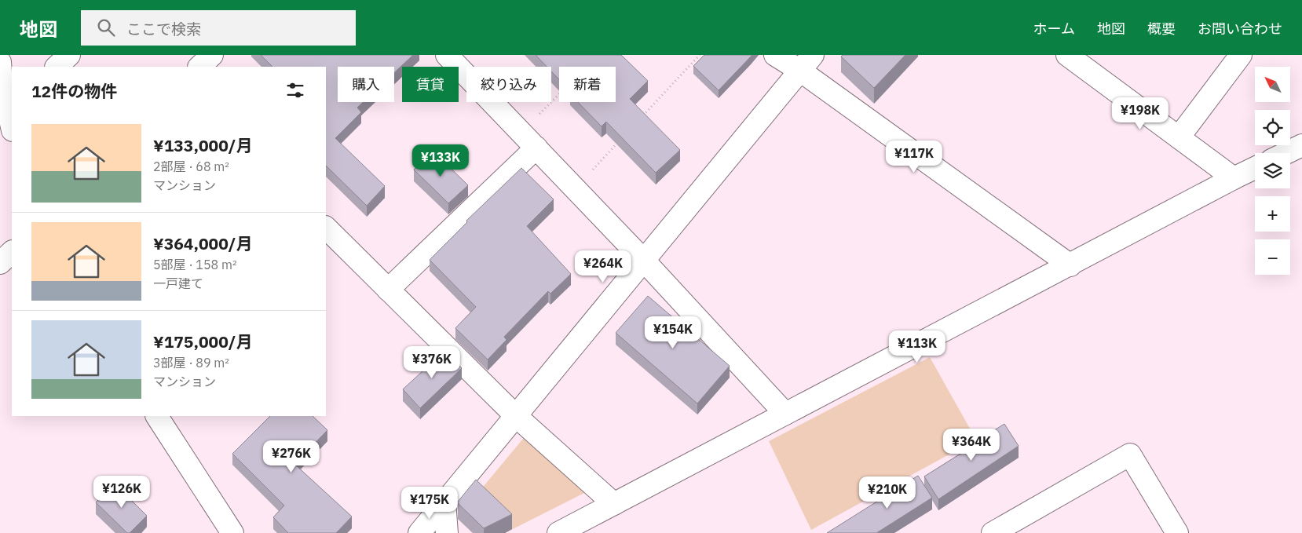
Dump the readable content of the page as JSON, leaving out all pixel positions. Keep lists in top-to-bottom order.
{
  "north": "top left",
  "page": {
    "header": "地図",
    "search": "ここで検索",
    "nav": [
      "ホーム",
      "地図",
      "概要",
      "お問い合わせ"
    ],
    "map_buttons": ["+", "−"],
    "chip": [
      "購入",
      "賃貸",
      "絞り込み",
      "新着"
    ],
    "heading": "12件の物件",
    "price": [
      "¥198K",
      "¥117K",
      "¥133K",
      "¥264K",
      "¥154K",
      "¥113K",
      "¥376K",
      "¥364K",
      "¥276K",
      "¥126K",
      "¥210K",
      "¥175K"
    ],
    "list": [
      {
        "name": "¥133,000/月",
        "note": "2部屋 · 68 m² · マンション"
      },
      {
        "name": "¥364,000/月",
        "note": "5部屋 · 158 m² · 一戸建て"
      },
      {
        "name": "¥175,000/月",
        "note": "3部屋 · 89 m² · マンション"
      }
    ]
  }
}
